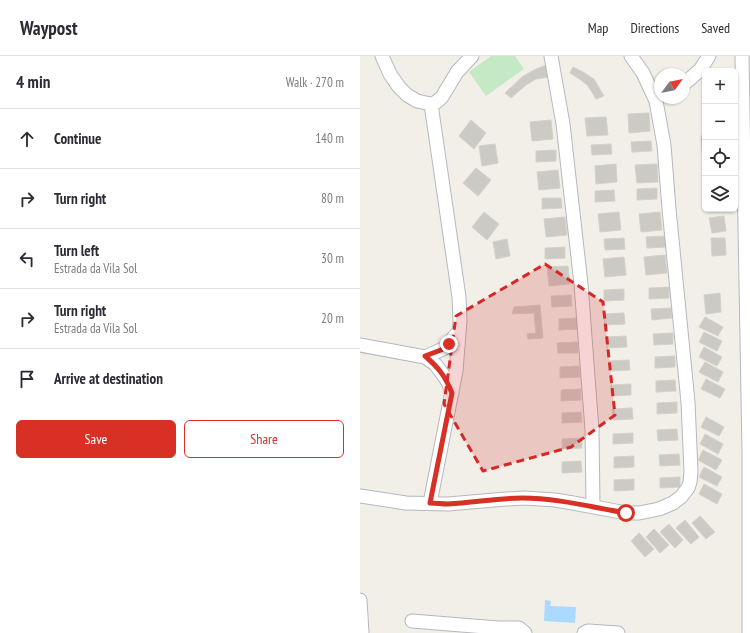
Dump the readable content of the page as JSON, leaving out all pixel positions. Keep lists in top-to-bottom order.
{
  "north": "top right",
  "page": {
    "header": "Waypost",
    "nav": ["Map", "Directions", "Saved"],
    "heading": ["4 min", "Walk · 270 m"],
    "map_buttons": ["+", "−"],
    "list": [
      ["Continue", "140 m"],
      ["Turn right", "80 m"],
      ["Turn left", "Estrada da Vila Sol", "30 m"],
      ["Turn right", "Estrada da Vila Sol", "20 m"],
      "Arrive at destination"
    ],
    "buttons": ["Save", "Share"]
  }
}
